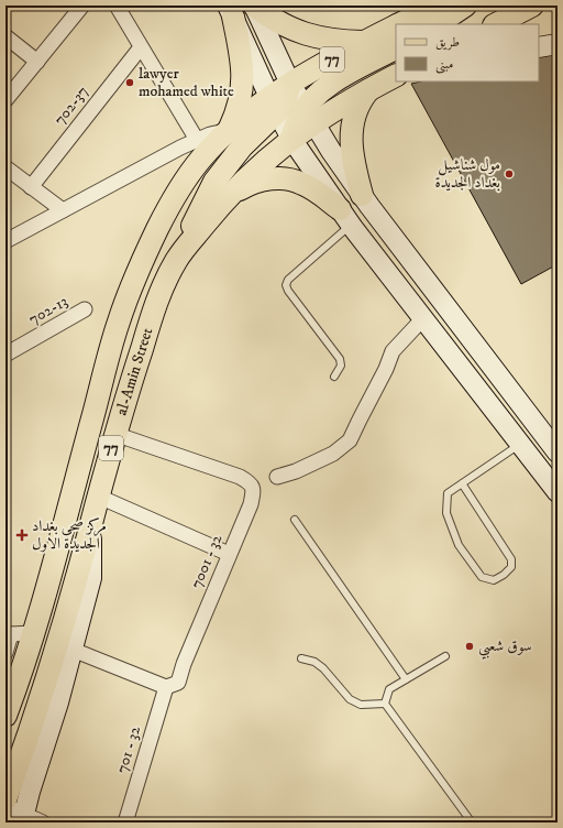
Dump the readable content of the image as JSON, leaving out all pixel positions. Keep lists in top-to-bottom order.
{
  "streets": {
    "main road": ["77", "al-Amin Street"],
    "street": [
      "702-37",
      "702-13",
      "7001 - 32",
      "701 - 32"
    ]
  },
  "crossings": [
    ["77", "al-Amin Street"],
    ["al-Amin Street", "7001 - 32"],
    ["7001 - 32", "701 - 32"]
  ],
  "places": {
    "other": ["lawyer mohamed white", "مول شناشيل بغداد الجديدة", "سوق شعبي"],
    "health": ["مركز صحي بغداد الجديدة الاول"]
  },
  "legend": ["طريق", "مبنى"]
}
